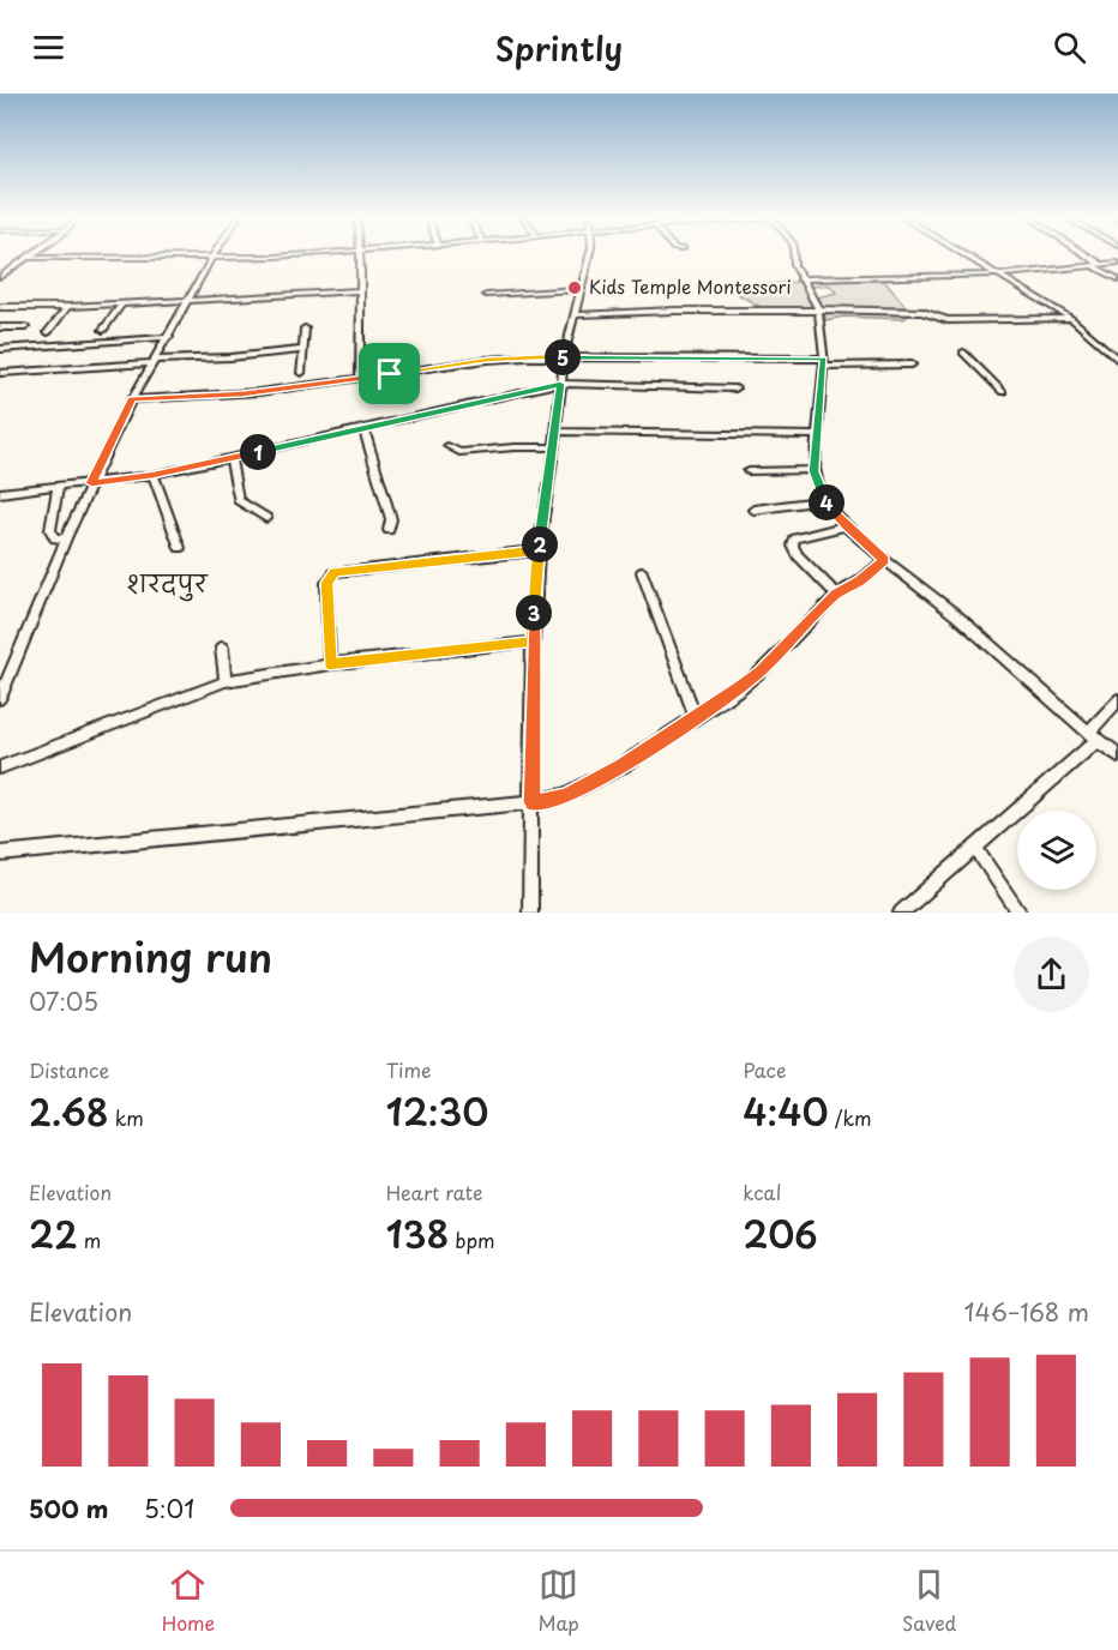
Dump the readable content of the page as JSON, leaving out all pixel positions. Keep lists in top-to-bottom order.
{
  "districts": ["शरदपुर"],
  "places": ["Kids Temple Montessori"],
  "page": {
    "header": "Sprintly",
    "pins": [
      "5",
      "1",
      "4",
      "2",
      "3"
    ],
    "heading": ["Morning run", "07:05"],
    "stats": [
      ["Distance", "2.68 km"],
      ["Time", "12:30"],
      ["Pace", "4:40 /km"],
      ["Elevation", "22 m"],
      ["Heart rate", "138 bpm"],
      ["kcal", "206"]
    ],
    "chart": ["Elevation", "146–168 m"],
    "list": [
      {
        "name": "500 m",
        "note": "5:01"
      }
    ],
    "tabs": ["Home", "Map", "Saved"]
  }
}
